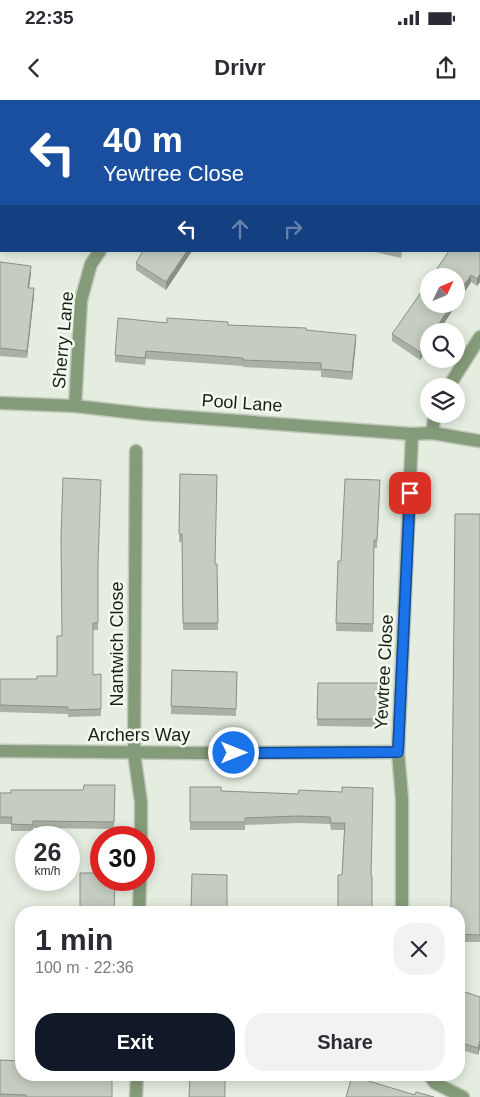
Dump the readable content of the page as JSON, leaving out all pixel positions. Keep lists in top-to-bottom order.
{
  "streets": {
    "street": [
      "Sherry Lane",
      "Pool Lane",
      "Nantwich Close",
      "Yewtree Close",
      "Archers Way"
    ]
  },
  "crossings": [
    ["Sherry Lane", "Pool Lane"],
    ["Pool Lane", "Yewtree Close"],
    ["Nantwich Close", "Archers Way"],
    ["Yewtree Close", "Archers Way"]
  ],
  "north": "top right",
  "page": {
    "status": "22:35",
    "header": "Drivr",
    "turn": ["40 m", "Yewtree Close"],
    "speed": "26 km/h",
    "limit": "30",
    "heading": ["1 min", "100 m · 22:36"],
    "buttons": ["Exit", "Share"]
  }
}
